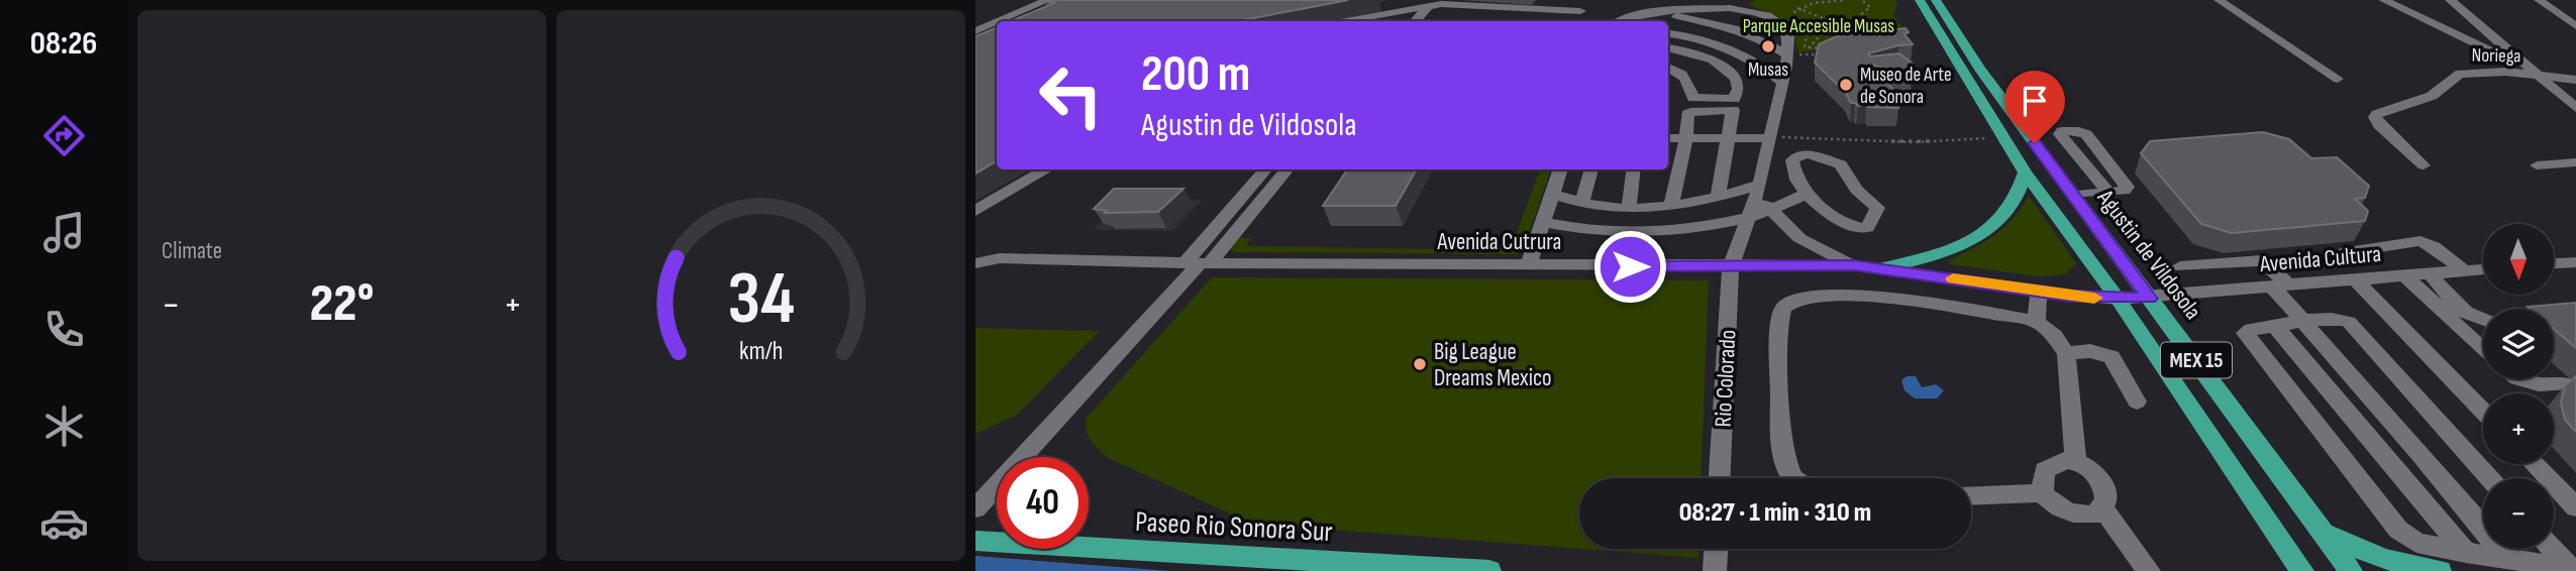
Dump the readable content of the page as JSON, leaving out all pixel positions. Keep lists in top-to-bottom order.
{
  "streets": {
    "main road": ["Agustin de Vildosola", "MEX 15", "Paseo Rio Sonora Sur"],
    "street": [
      "Noriega",
      "Avenida Cutrura",
      "Avenida Cultura",
      "Rio Colorado"
    ]
  },
  "crossings": [
    ["Avenida Cutrura", "Agustin de Vildosola"],
    ["Avenida Cutrura", "Avenida Cultura"],
    ["Avenida Cutrura", "MEX 15"],
    ["Avenida Cutrura", "Rio Colorado"],
    ["Agustin de Vildosola", "Avenida Cultura"]
  ],
  "parks": ["Parque Accesible Musas"],
  "places": ["Musas", "Museo de Arte de Sonora", "Big League Dreams Mexico"],
  "north": "bottom",
  "page": {
    "tabs": "08:26",
    "tile": "Climate",
    "turn": ["200 m", "Agustin de Vildosola"],
    "map_buttons": ["+", "−"],
    "heat": ["−", "22°", "+"],
    "limit": "40",
    "trip": "08:27 · 1 min · 310 m",
    "gauge": ["34", "km/h"]
  }
}
